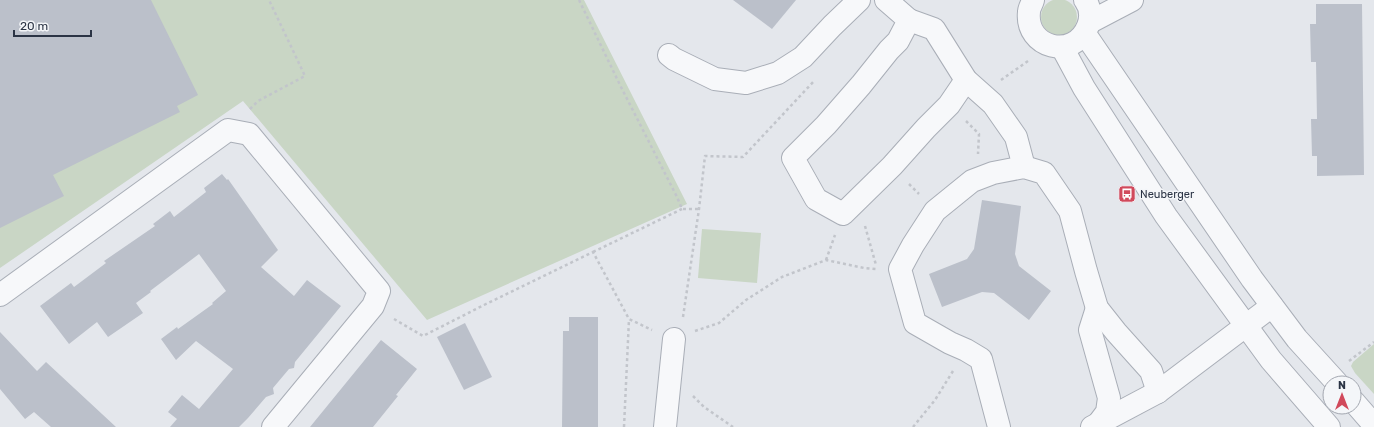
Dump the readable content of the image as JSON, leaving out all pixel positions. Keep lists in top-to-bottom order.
{
  "places": {
    "bus stop": ["Neuberger"]
  },
  "scale_bar": "20 m",
  "north": "top"
}
